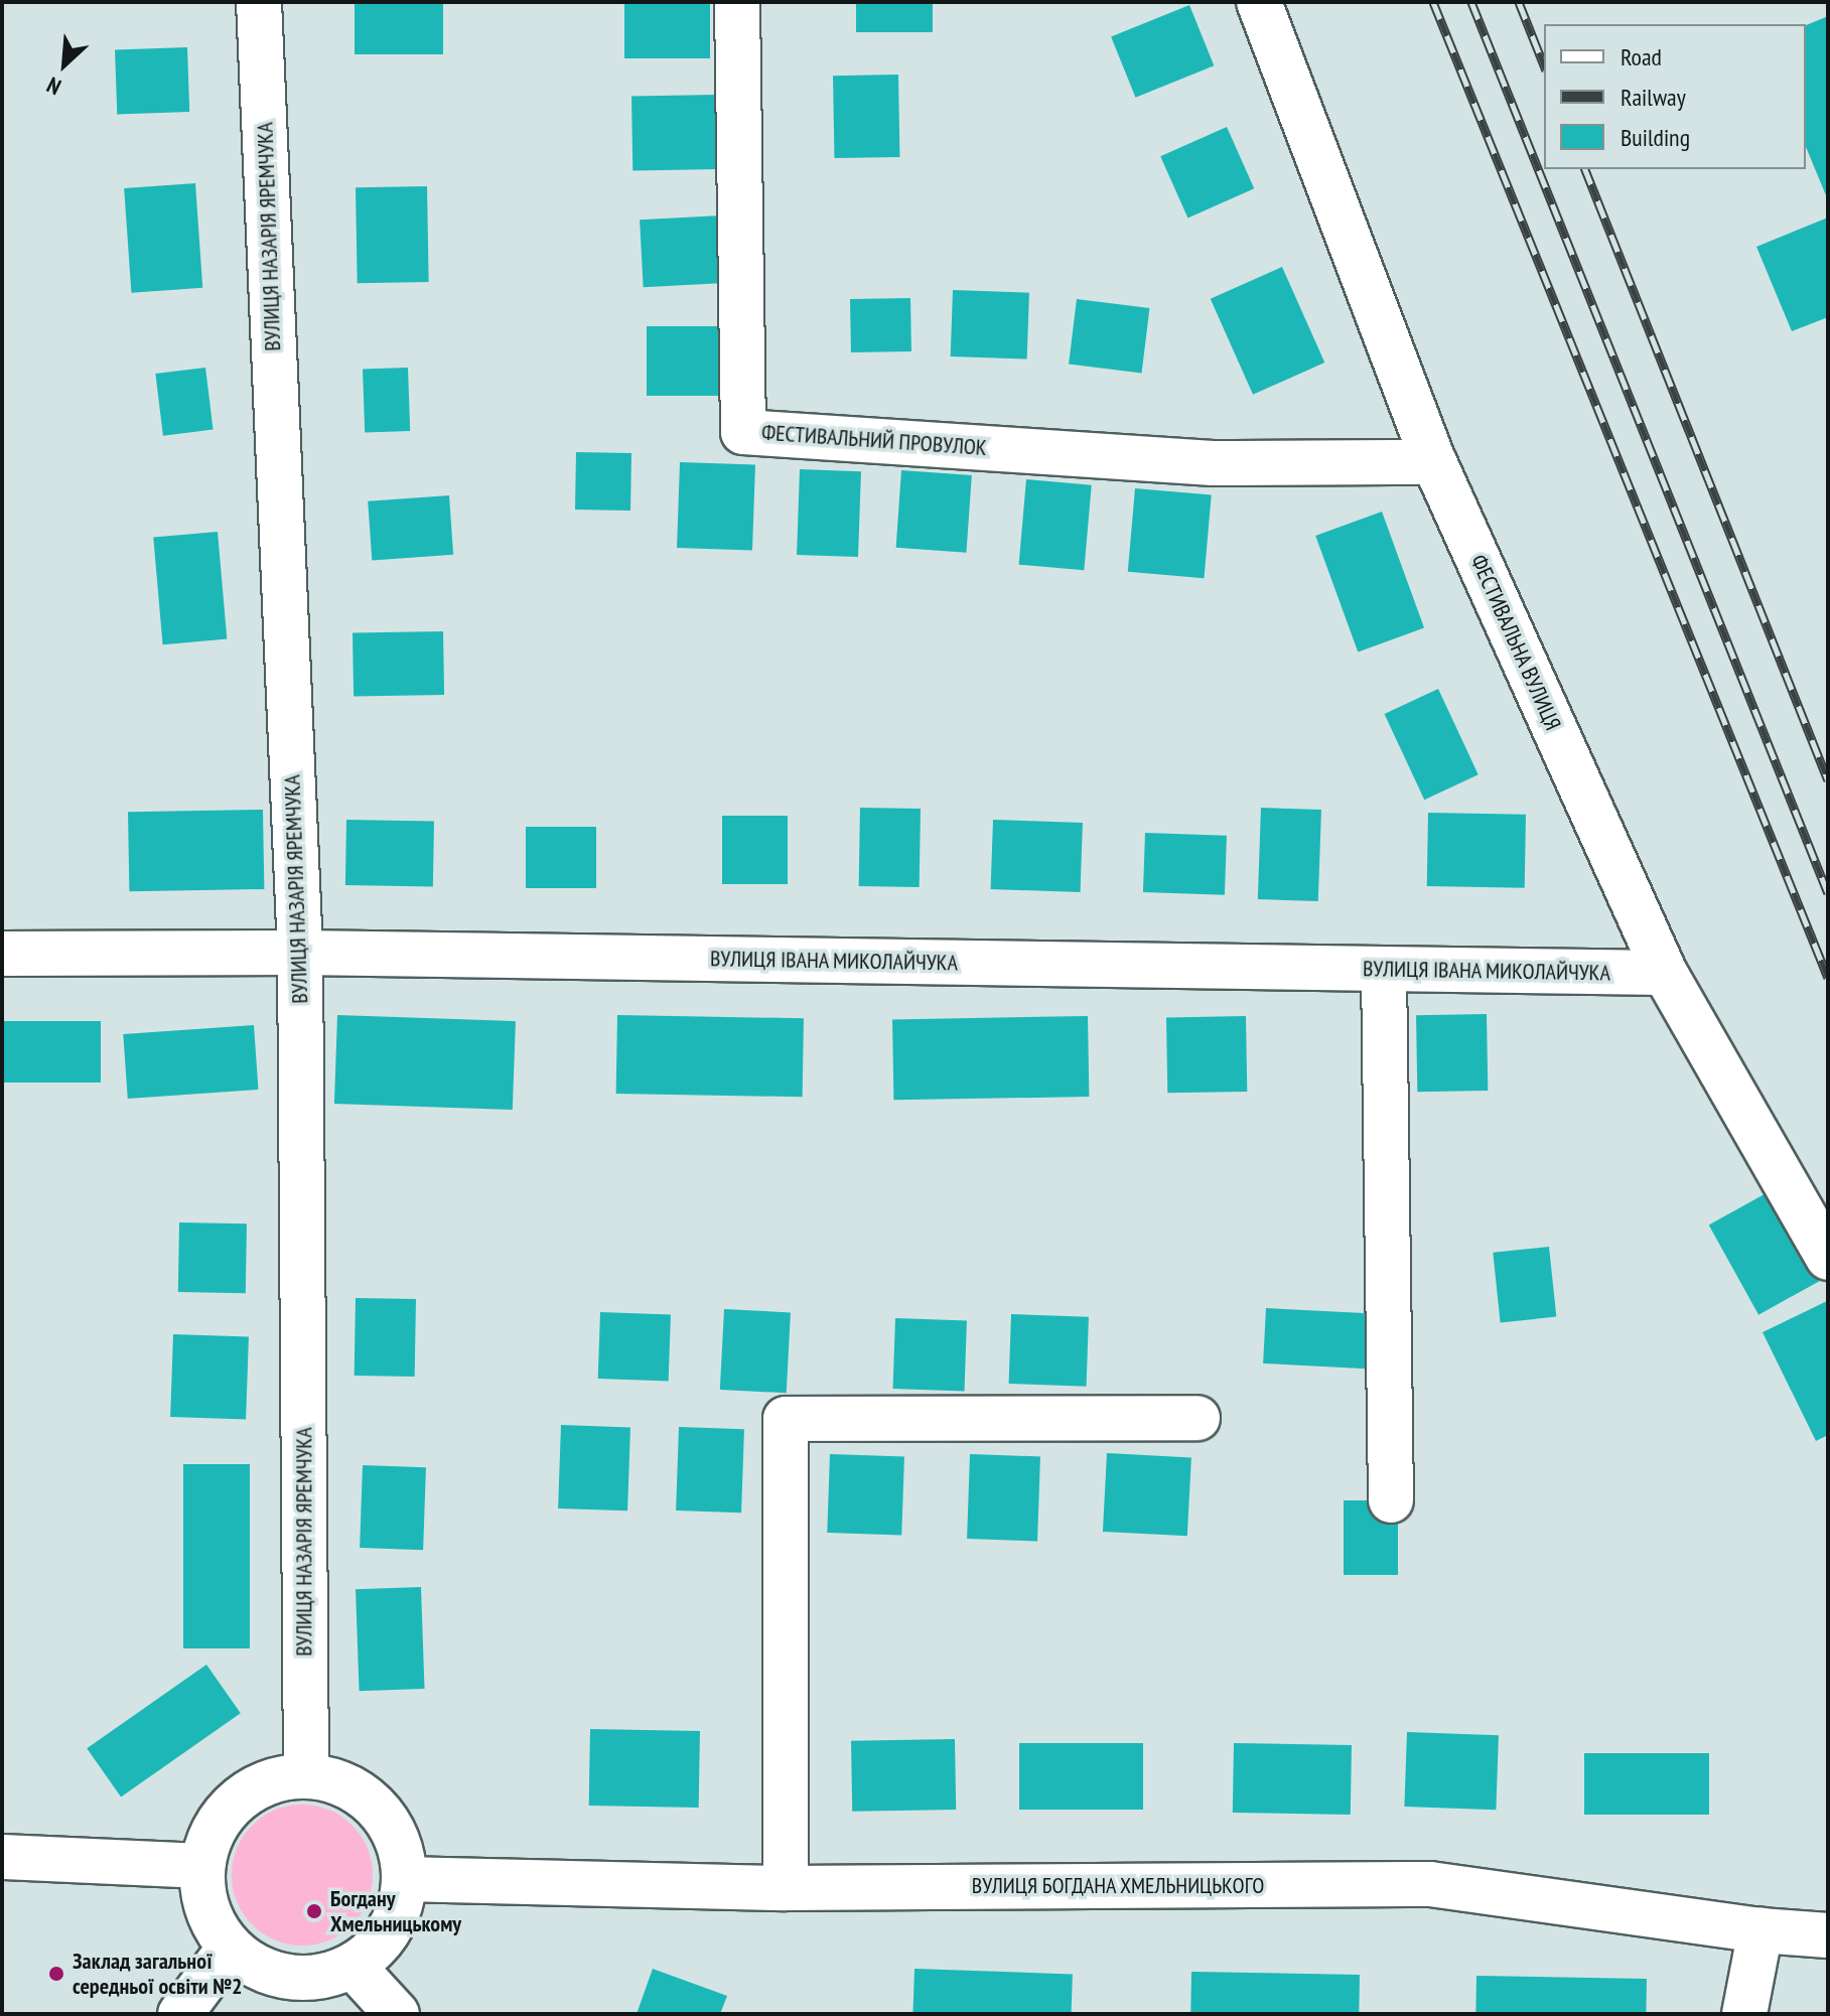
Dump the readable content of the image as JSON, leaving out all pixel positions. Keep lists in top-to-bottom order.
{
  "streets": {
    "street": [
      "ВУЛИЦЯ НАЗАРІЯ ЯРЕМЧУКА",
      "ФЕСТИВАЛЬНИЙ ПРОВУЛОК",
      "ФЕСТИВАЛЬНА ВУЛИЦЯ",
      "ВУЛИЦЯ ІВАНА МИКОЛАЙЧУКА",
      "ВУЛИЦЯ БОГДАНА ХМЕЛЬНИЦЬКОГО"
    ]
  },
  "crossings": [
    ["ВУЛИЦЯ НАЗАРІЯ ЯРЕМЧУКА", "ВУЛИЦЯ ІВАНА МИКОЛАЙЧУКА"],
    ["ВУЛИЦЯ НАЗАРІЯ ЯРЕМЧУКА", "ВУЛИЦЯ БОГДАНА ХМЕЛЬНИЦЬКОГО"],
    ["ФЕСТИВАЛЬНИЙ ПРОВУЛОК", "ФЕСТИВАЛЬНА ВУЛИЦЯ"],
    ["ФЕСТИВАЛЬНА ВУЛИЦЯ", "ВУЛИЦЯ ІВАНА МИКОЛАЙЧУКА"]
  ],
  "places": ["Богдану Хмельницькому", "Заклад загальної середньої освіти №2"],
  "legend": ["Road", "Railway", "Building"],
  "north": "bottom left"
}
